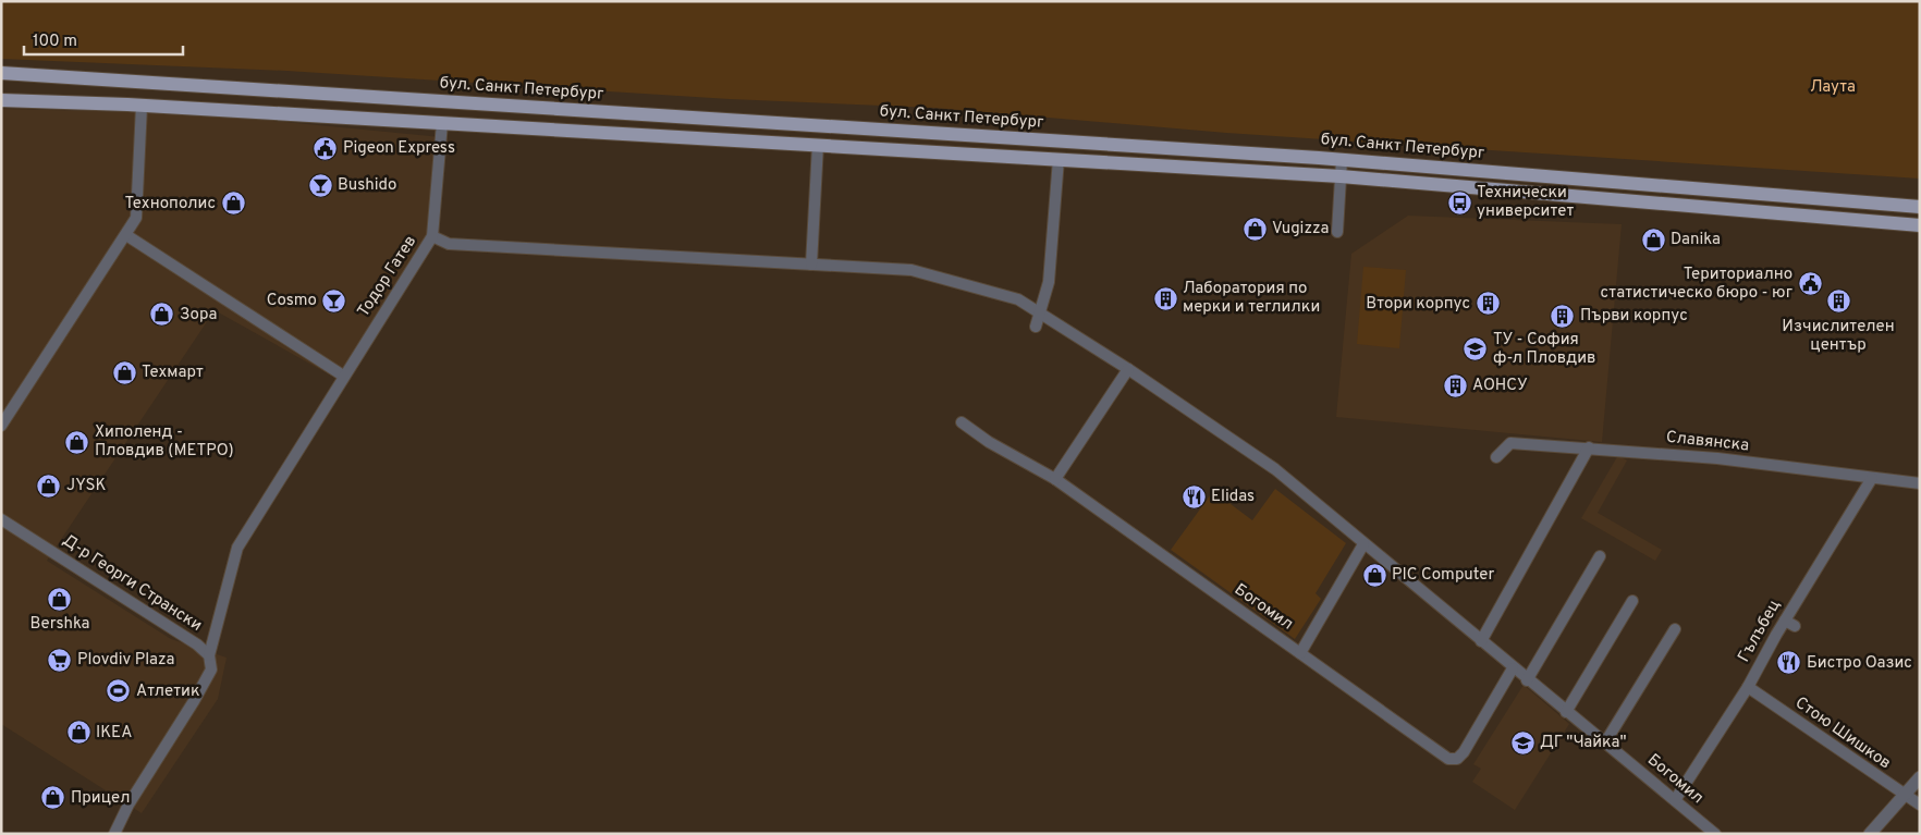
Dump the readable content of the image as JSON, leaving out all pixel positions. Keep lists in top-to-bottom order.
{
  "streets": {
    "main road": ["бул. Санкт Петербург"],
    "street": [
      "Тодор Гатев",
      "Славянска",
      "Д-р Георги Странски",
      "Богомил",
      "Гълъбец",
      "Стою Шишков"
    ]
  },
  "crossings": [
    ["бул. Санкт Петербург", "Тодор Гатев"],
    ["Тодор Гатев", "Д-р Георги Странски"],
    ["Тодор Гатев", "Богомил"],
    ["Славянска", "Гълъбец"],
    ["Богомил", "Гълъбец"],
    ["Гълъбец", "Стою Шишков"]
  ],
  "parks": ["Лаута"],
  "places": {
    "public building": ["Pigeon Express", "Териториално статистическо бюро - юг"],
    "bar": ["Bushido", "Cosmo"],
    "bus stop": ["Технически университет"],
    "shop": [
      "Технополис",
      "Vugizza",
      "Danika",
      "Зора",
      "Техмарт",
      "Хиполенд - Пловдив (МЕТРО)",
      "JYSK",
      "PIC Computer",
      "Bershka",
      "IKEA",
      "Прицел"
    ],
    "building": [
      "Лаборатория по мерки и теглилки",
      "Изчислителен център",
      "Втори корпус",
      "Първи корпус",
      "АОНСУ"
    ],
    "school or university": ["ТУ - София ф-л Пловдив", "ДГ \"Чайка\""],
    "restaurant": ["Elidas", "Бистро Оазис"],
    "supermarket": ["Plovdiv Plaza"],
    "sports": ["Атлетик"]
  },
  "scale_bar": "100 m"
}
